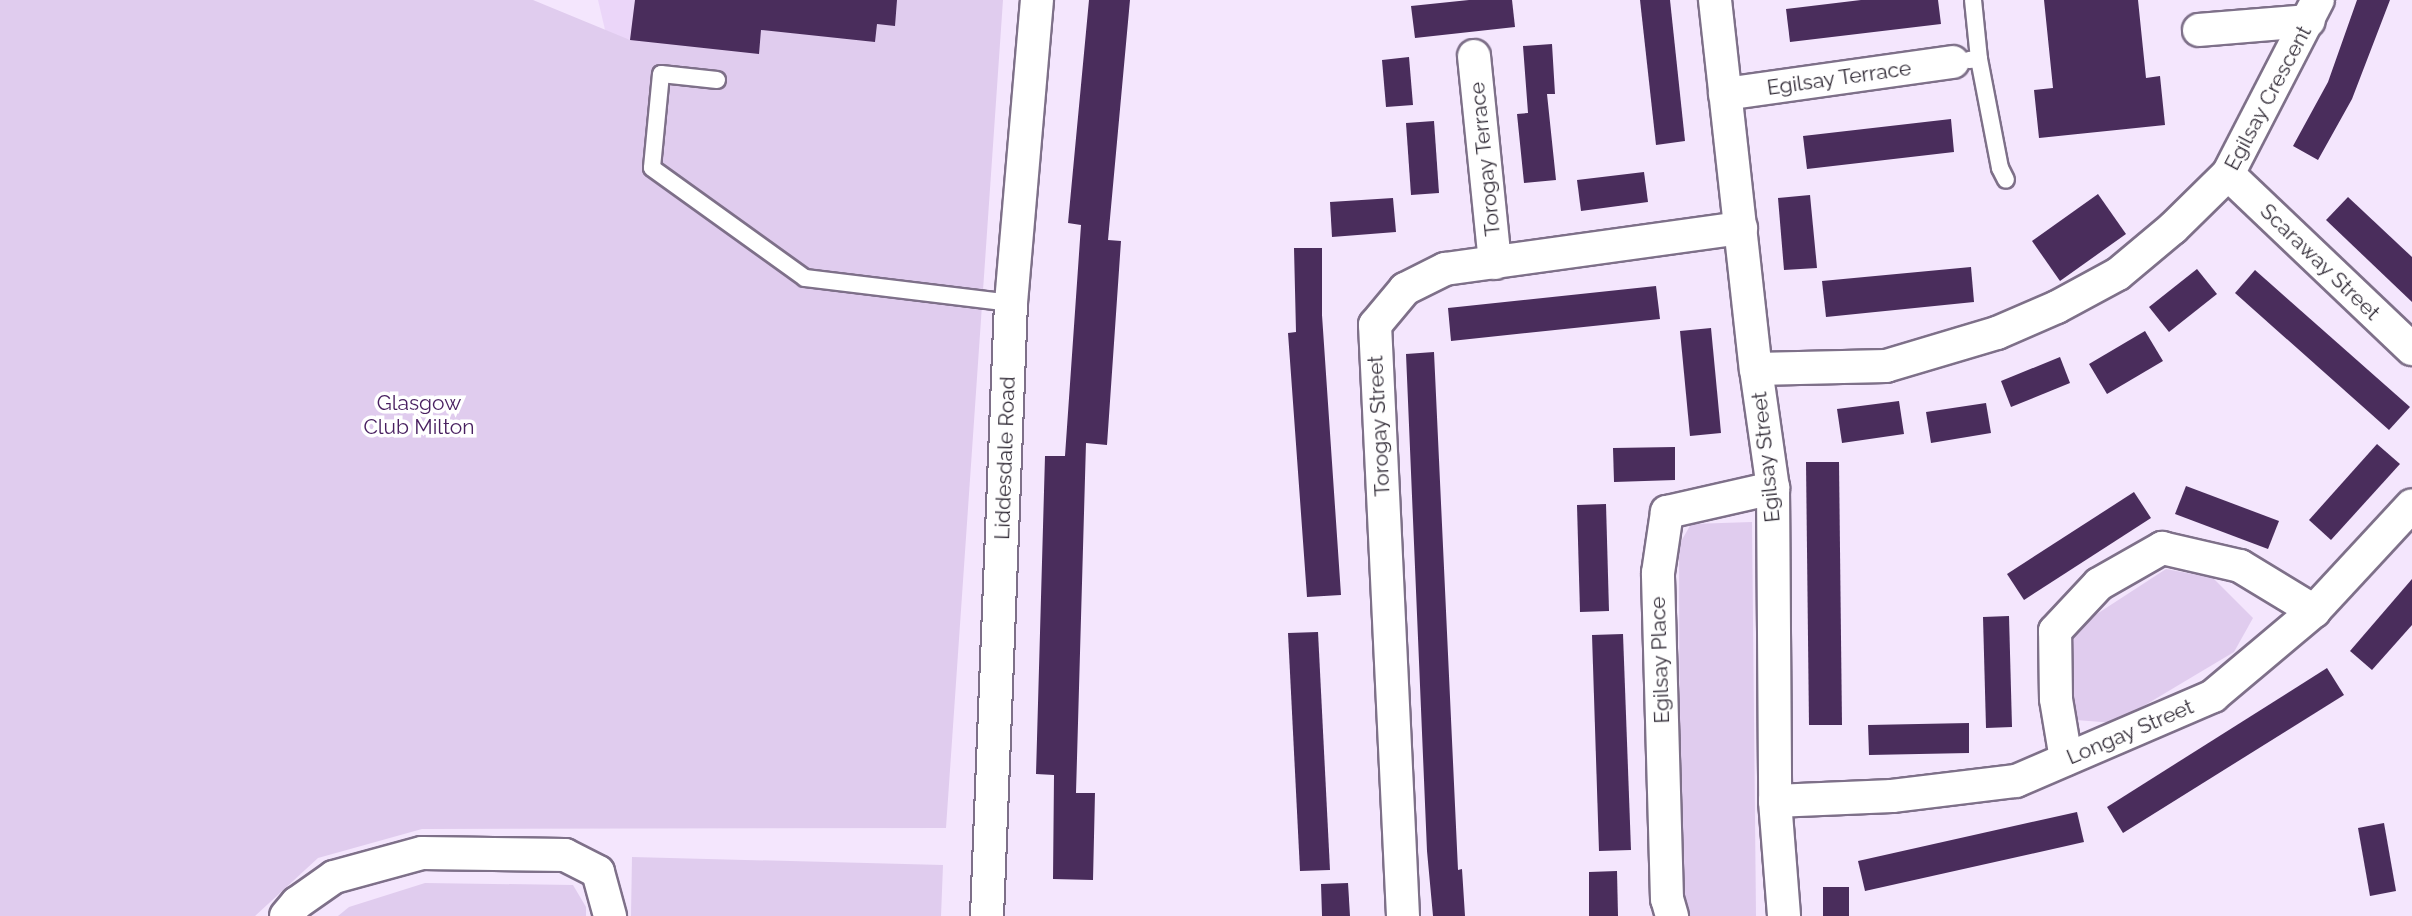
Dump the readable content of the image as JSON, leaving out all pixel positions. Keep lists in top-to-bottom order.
{
  "streets": {
    "street": [
      "Egilsay Terrace",
      "Egilsay Crescent",
      "Torogay Terrace",
      "Scaraway Street",
      "Torogay Street",
      "Egilsay Street",
      "Liddesdale Road",
      "Egilsay Place",
      "Longay Street"
    ]
  },
  "crossings": [
    ["Egilsay Terrace", "Egilsay Street"],
    ["Egilsay Crescent", "Scaraway Street"],
    ["Egilsay Crescent", "Egilsay Street"],
    ["Torogay Terrace", "Torogay Street"],
    ["Torogay Street", "Egilsay Street"],
    ["Egilsay Street", "Egilsay Place"],
    ["Egilsay Street", "Longay Street"]
  ],
  "parks": ["Glasgow Club Milton"]
}
